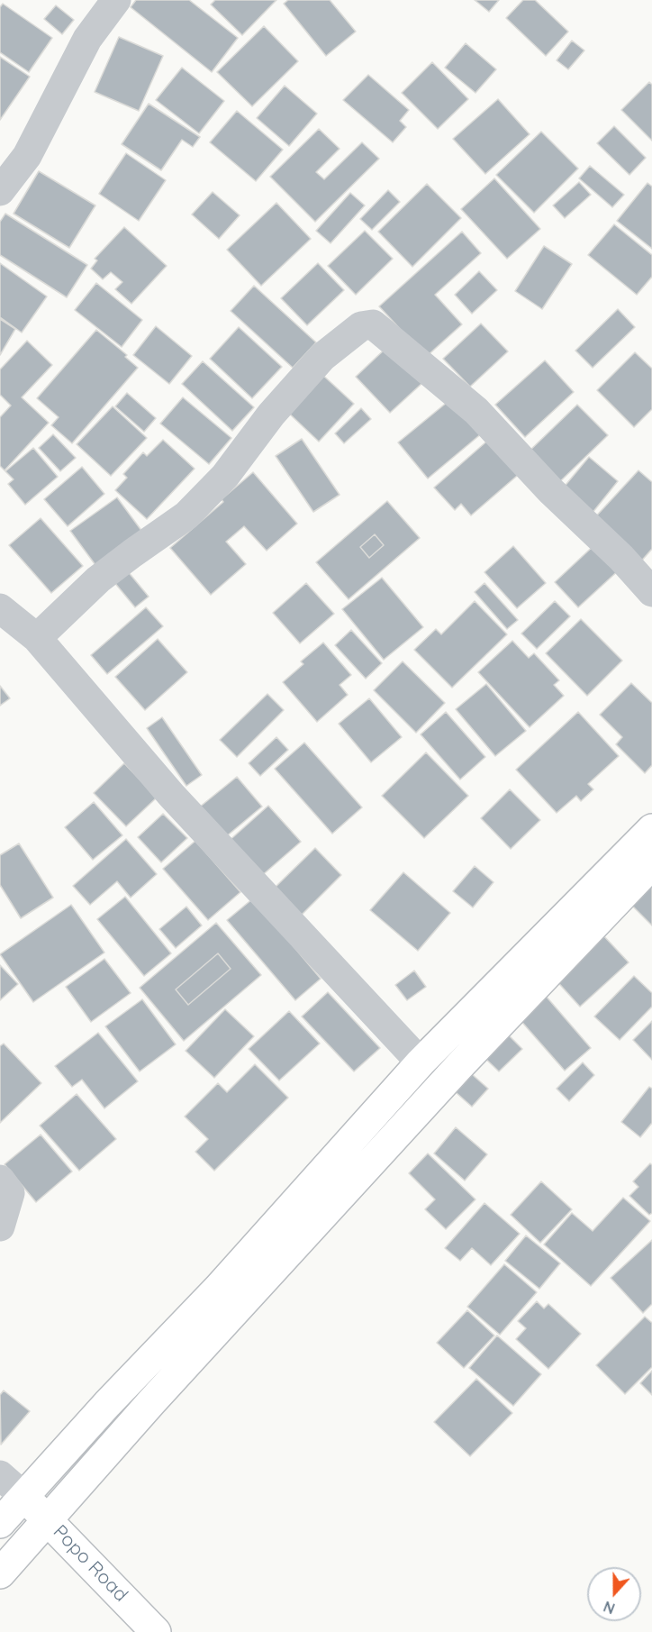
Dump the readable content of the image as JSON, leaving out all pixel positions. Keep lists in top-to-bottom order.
{
  "streets": {
    "main road": ["Popo Road"]
  },
  "north": "bottom"
}
